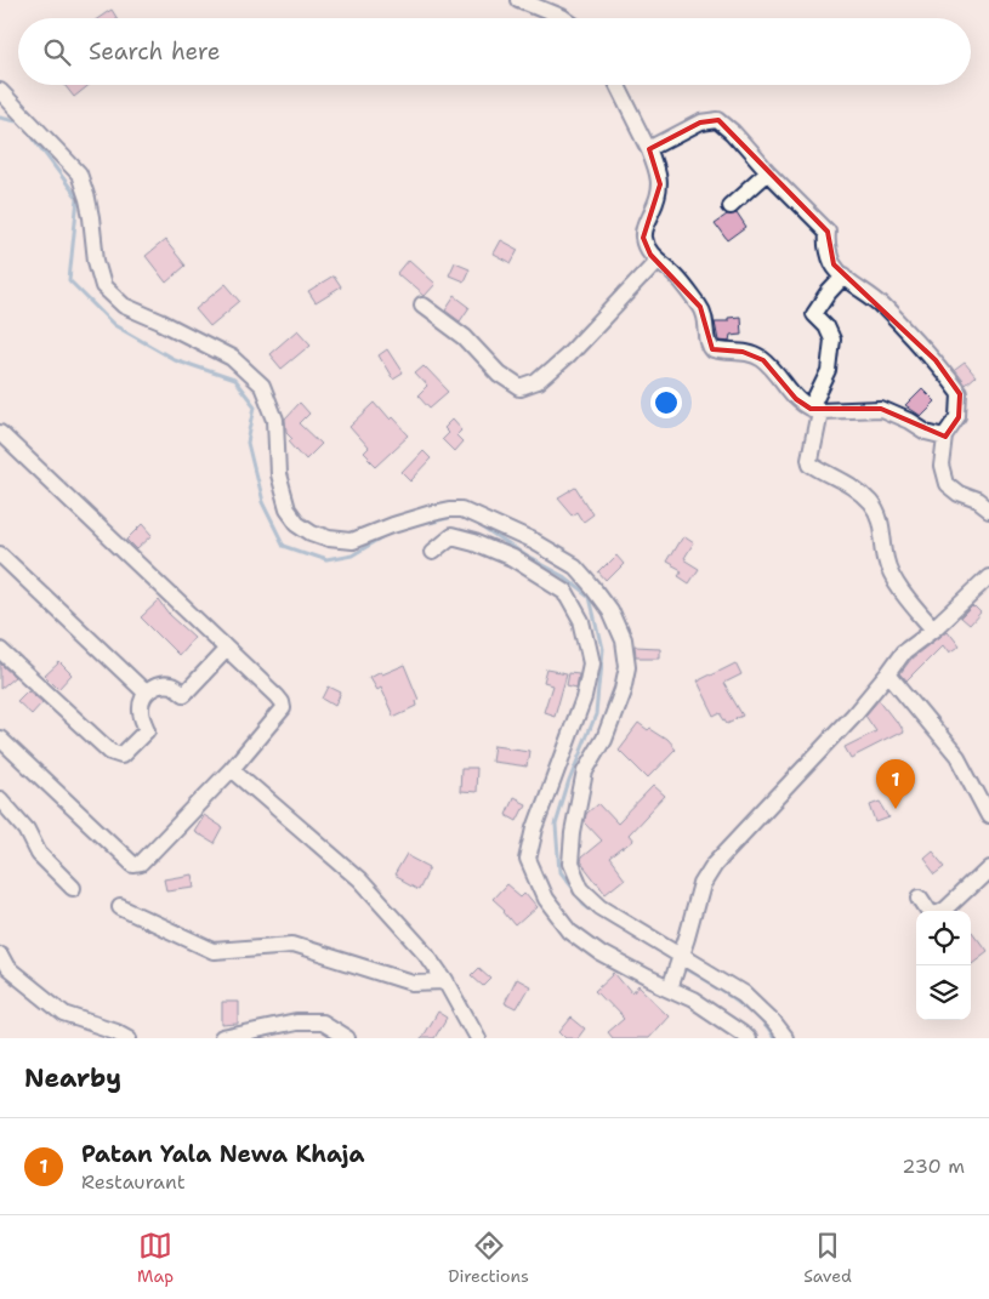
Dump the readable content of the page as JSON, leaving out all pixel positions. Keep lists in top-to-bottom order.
{
  "page": {
    "search": "Search here",
    "pins": "1",
    "heading": "Nearby",
    "list": [
      {
        "mark": "1",
        "name": "Patan Yala Newa Khaja",
        "note": "Restaurant",
        "value": "230 m"
      }
    ],
    "nav": ["Map", "Directions", "Saved"]
  }
}
